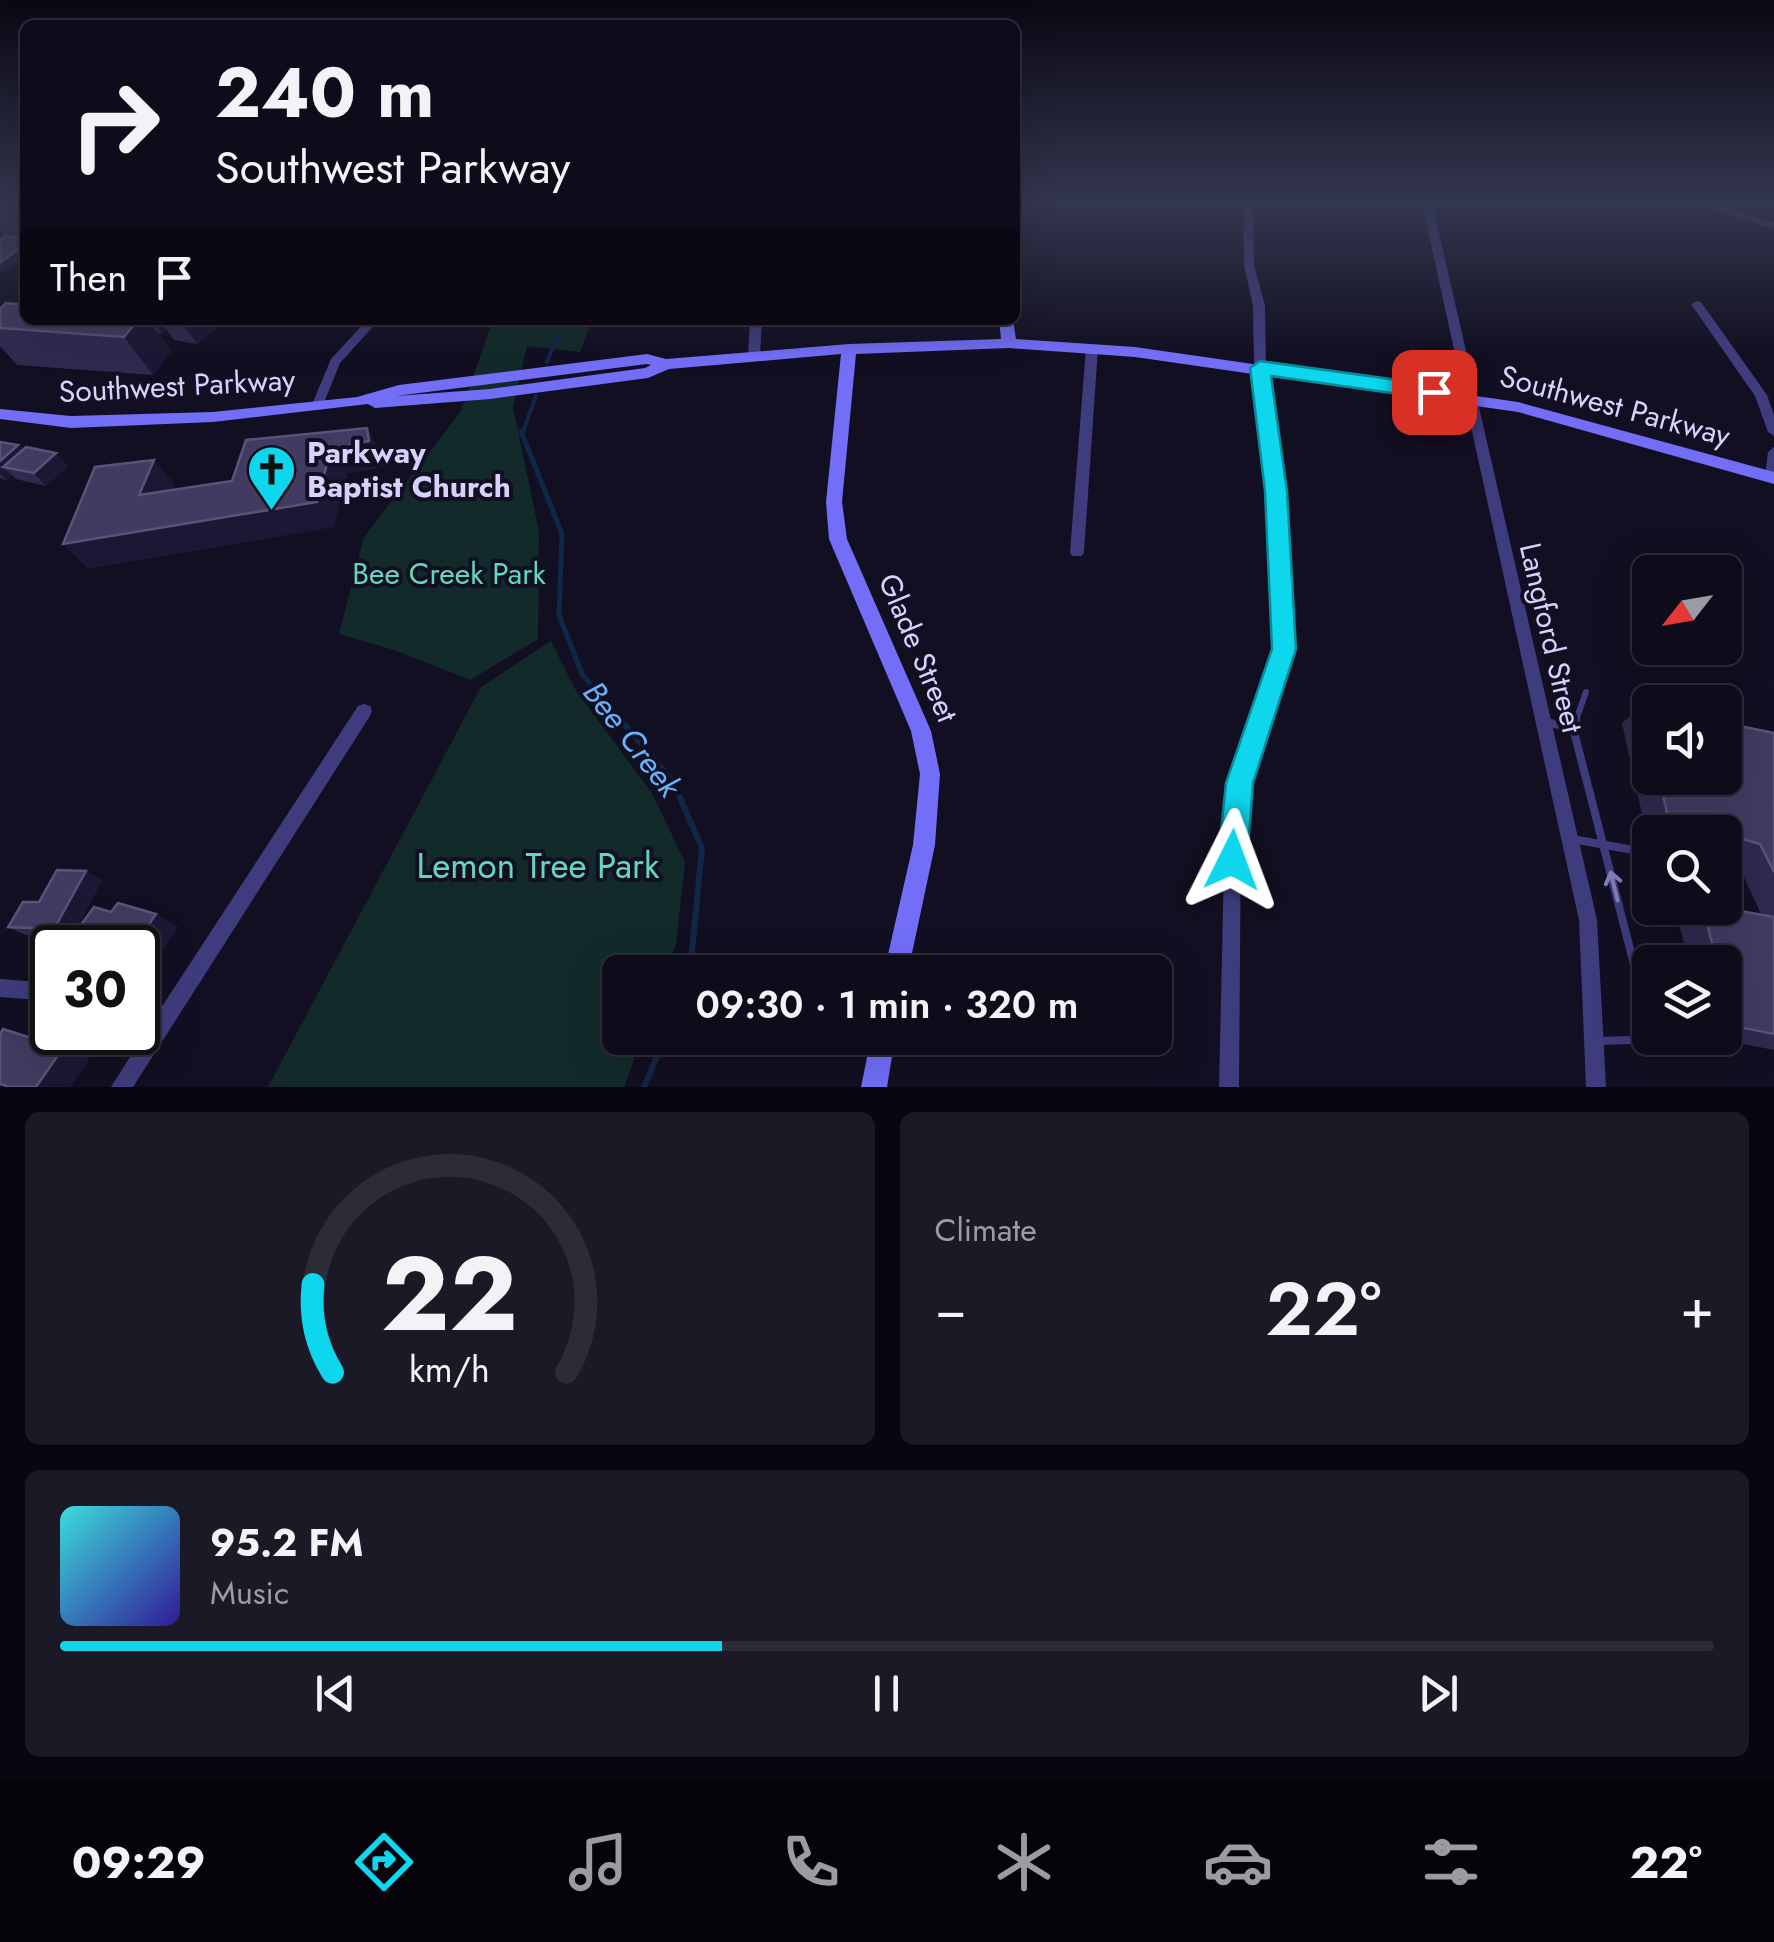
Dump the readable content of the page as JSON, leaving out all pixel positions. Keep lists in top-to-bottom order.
{
  "streets": {
    "main road": ["Southwest Parkway", "Glade Street"],
    "street": ["Langford Street"]
  },
  "crossings": [
    ["Southwest Parkway", "Langford Street"],
    ["Southwest Parkway", "Glade Street"]
  ],
  "water": ["Bee Creek"],
  "parks": ["Bee Creek Park", "Lemon Tree Park"],
  "places": {
    "church": ["Parkway Baptist Church"]
  },
  "north": "bottom left",
  "page": {
    "turn": ["240 m", "Southwest Parkway"],
    "then": "Then",
    "limit": "30",
    "trip": "09:30 · 1 min · 320 m",
    "tile": "Climate",
    "heat": ["−", "22°", "+"],
    "song": ["95.2 FM", "Music"],
    "tabs": ["09:29", "22°"],
    "gauge": ["22", "km/h"]
  }
}
